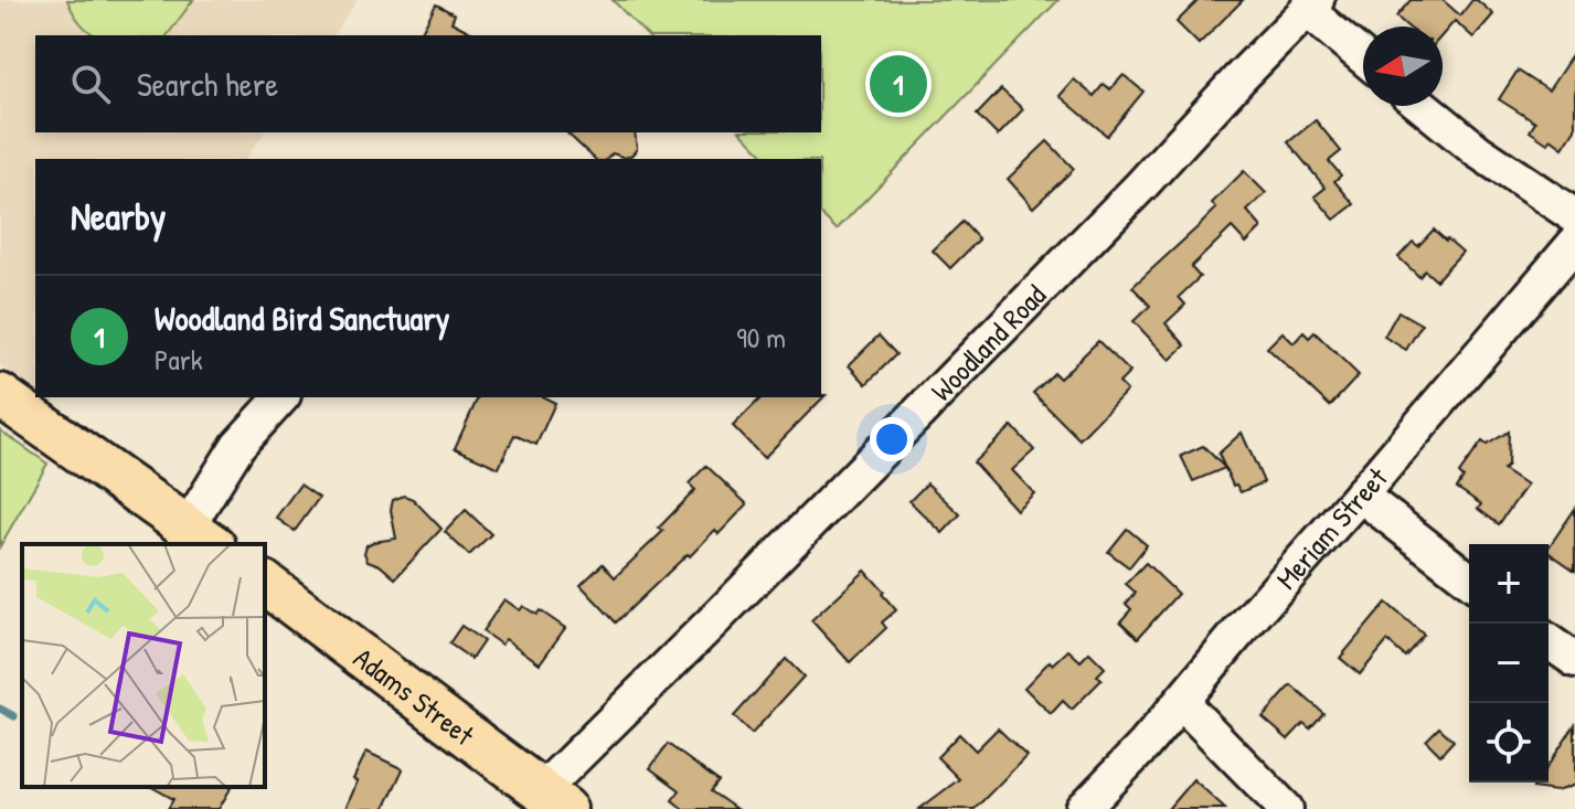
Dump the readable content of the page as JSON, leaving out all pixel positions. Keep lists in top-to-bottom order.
{
  "streets": {
    "main road": ["Adams Street"],
    "street": ["Woodland Road", "Meriam Street"]
  },
  "crossings": [
    ["Woodland Road", "Adams Street"]
  ],
  "north": "left",
  "page": {
    "search": "Search here",
    "pins": "1",
    "heading": "Nearby",
    "list": [
      {
        "mark": "1",
        "name": "Woodland Bird Sanctuary",
        "note": "Park",
        "value": "90 m"
      }
    ],
    "map_buttons": ["+", "−"]
  }
}
